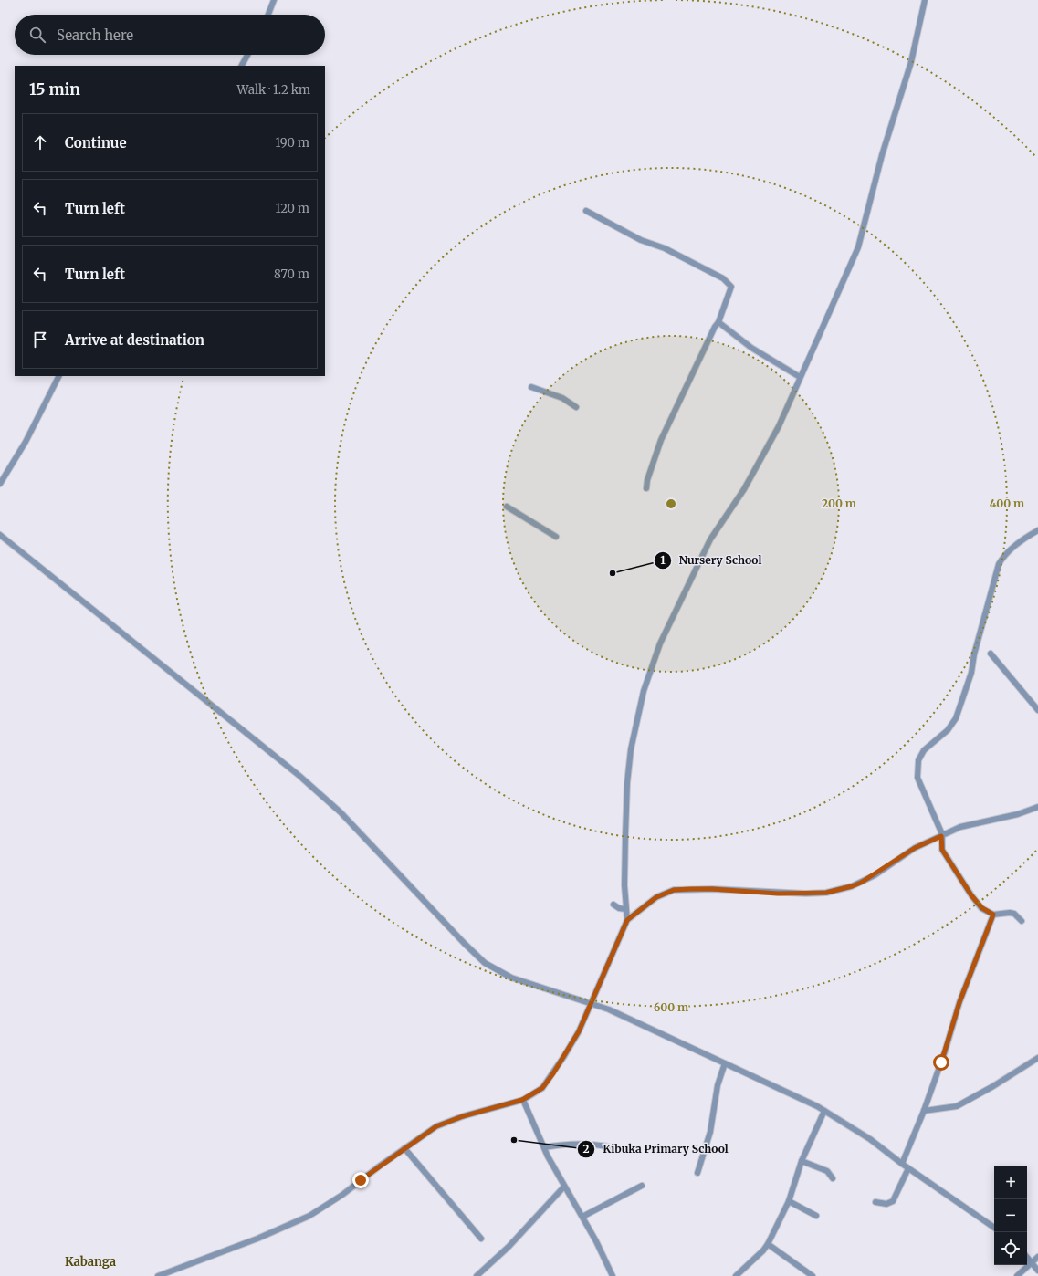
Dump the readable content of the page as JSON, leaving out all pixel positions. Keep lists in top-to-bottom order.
{
  "districts": ["Kabanga"],
  "places": ["Nursery School", "Kibuka Primary School"],
  "page": {
    "search": "Search here",
    "heading": ["15 min", "Walk · 1.2 km"],
    "list": [
      ["Continue", "190 m"],
      ["Turn left", "120 m"],
      ["Turn left", "870 m"],
      "Arrive at destination"
    ],
    "map_buttons": ["+", "−"]
  },
  "rings": ["200 m", "400 m", "600 m"]
}
